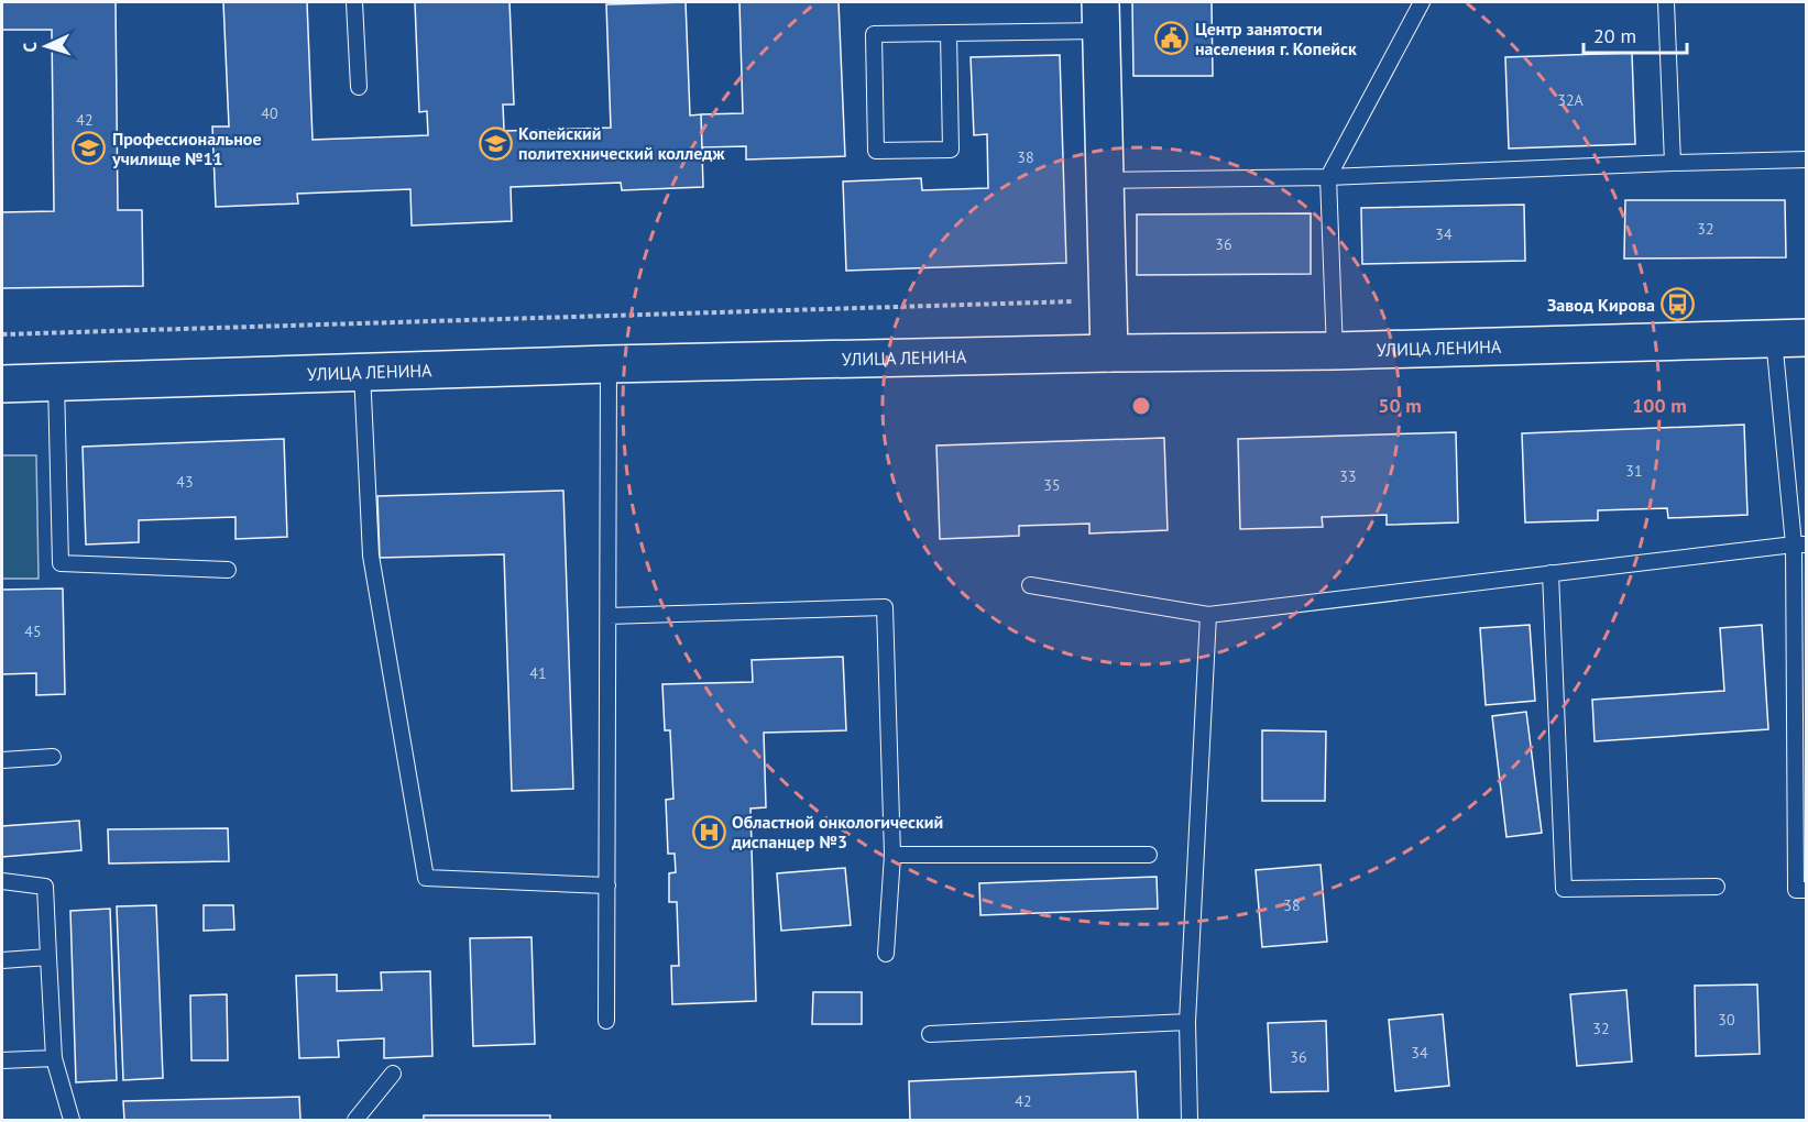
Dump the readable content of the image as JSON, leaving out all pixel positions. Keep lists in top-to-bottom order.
{
  "streets": {
    "street": ["УЛИЦА ЛЕНИНА"]
  },
  "places": {
    "public building": ["Центр занятости населения г. Копейск"],
    "school or university": ["Копейский политехнический колледж", "Профессиональное училище №11"],
    "bus stop": ["Завод Кирова"],
    "hospital": ["Областной онкологический диспанцер №3"]
  },
  "house_numbers": [
    "32А",
    "40",
    "42",
    "38",
    "32",
    "34",
    "36",
    "31",
    "33",
    "43",
    "35",
    "45",
    "41",
    "38",
    "30",
    "32",
    "34",
    "36",
    "42"
  ],
  "scale_bar": "20 m",
  "north": "left",
  "rings": ["50 m", "100 m"]
}
